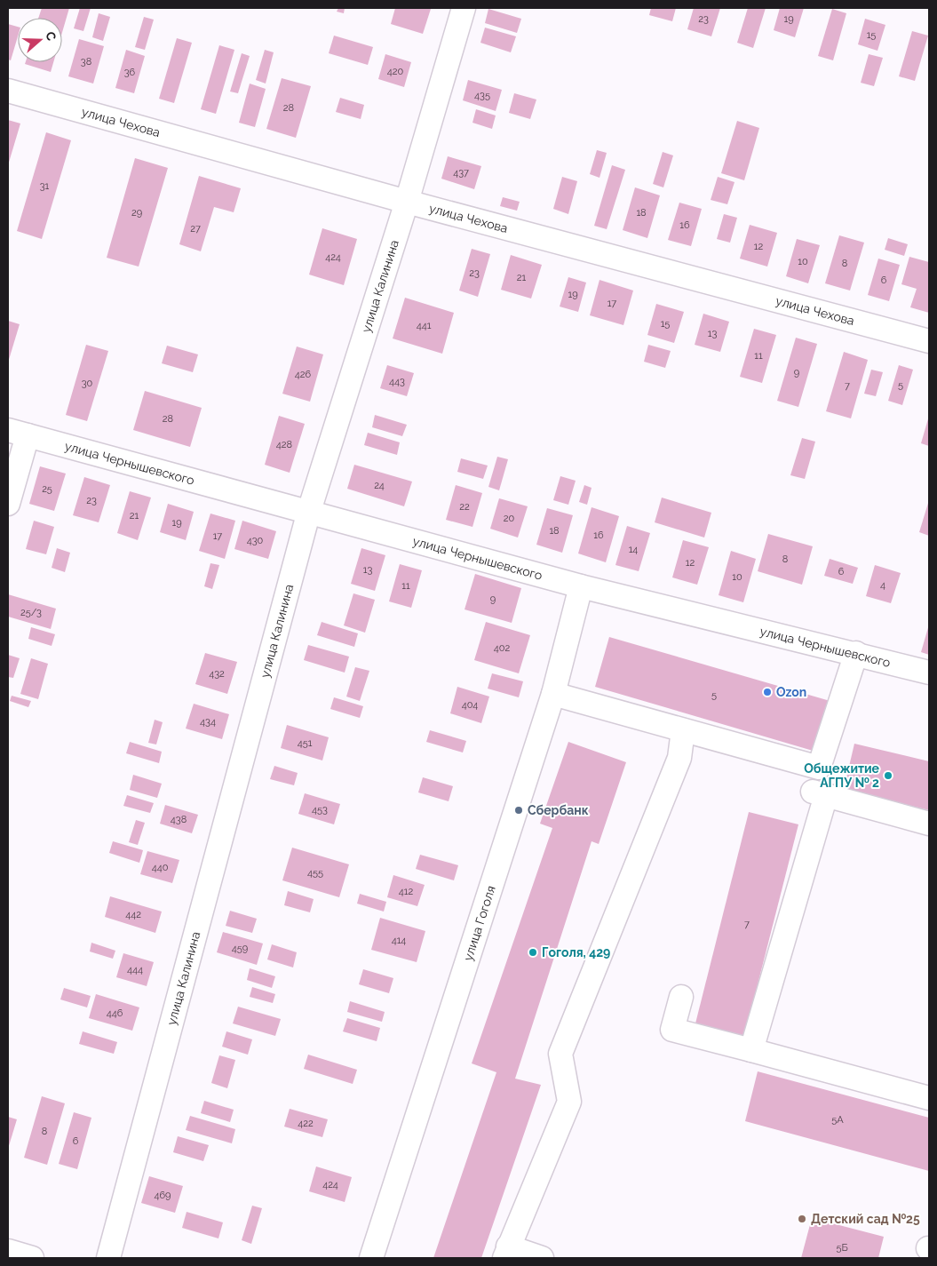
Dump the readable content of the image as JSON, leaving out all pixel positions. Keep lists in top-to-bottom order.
{
  "streets": {
    "street": [
      "улица Чехова",
      "улица Калинина",
      "улица Чернышевского",
      "улица Гоголя"
    ]
  },
  "crossings": [
    ["улица Чехова", "улица Калинина"],
    ["улица Калинина", "улица Чернышевского"],
    ["улица Чернышевского", "улица Гоголя"]
  ],
  "places": [
    "Ozon",
    "Общежитие АГПУ № 2",
    "Сбербанк",
    "Гоголя, 429",
    "Детский сад №25"
  ],
  "house_numbers": [
    "23",
    "19",
    "15",
    "38",
    "420",
    "36",
    "435",
    "28",
    "437",
    "31",
    "29",
    "18",
    "16",
    "27",
    "12",
    "424",
    "10",
    "8",
    "23",
    "21",
    "6",
    "19",
    "17",
    "15",
    "441",
    "13",
    "11",
    "9",
    "426",
    "443",
    "30",
    "5",
    "7",
    "28",
    "428",
    "24",
    "25",
    "23",
    "22",
    "21",
    "20",
    "19",
    "18",
    "16",
    "17",
    "430",
    "14",
    "8",
    "12",
    "13",
    "6",
    "10",
    "4",
    "11",
    "9",
    "25/3",
    "402",
    "432",
    "5",
    "404",
    "434",
    "451",
    "453",
    "438",
    "440",
    "455",
    "412",
    "442",
    "7",
    "414",
    "459",
    "444",
    "446",
    "5А",
    "422",
    "8",
    "6",
    "424",
    "469",
    "5Б"
  ],
  "north": "right"
}
